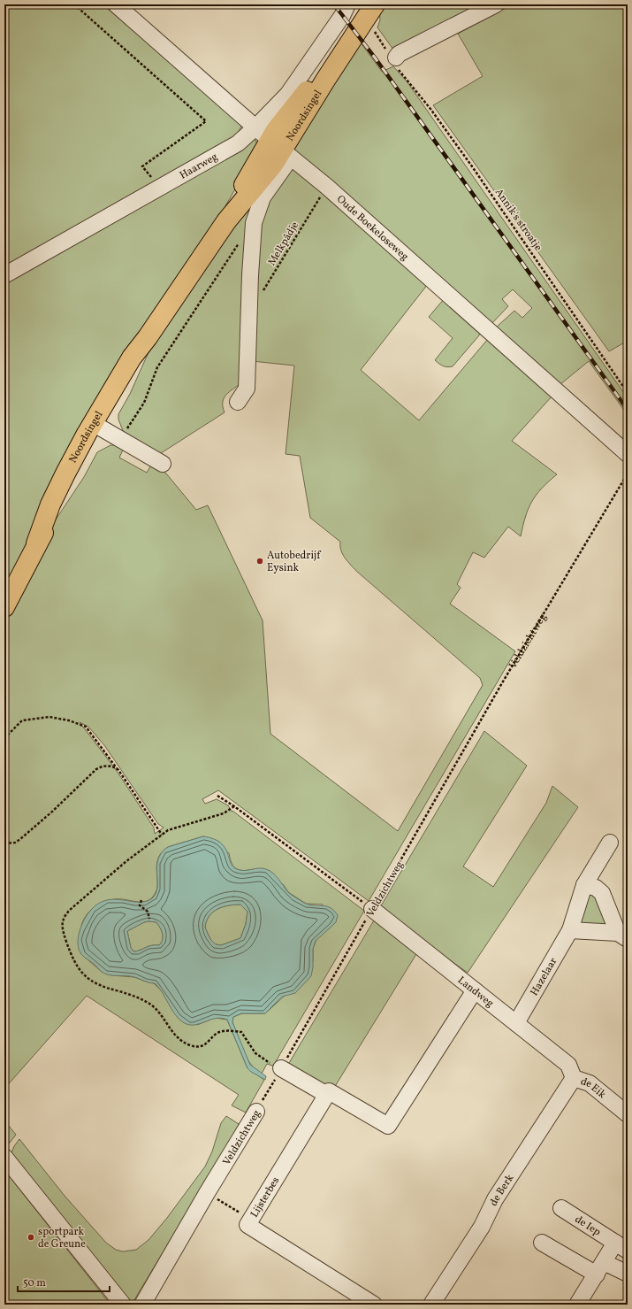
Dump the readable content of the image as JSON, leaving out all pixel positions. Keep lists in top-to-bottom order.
{
  "streets": {
    "main road": ["Noordsingel"],
    "street": [
      "Haarweg",
      "Oude Boekeloseweg",
      "Veldzichtweg",
      "Hazelaar",
      "Landweg",
      "de Eik",
      "de Berk",
      "Lijsterbes",
      "de Iep"
    ],
    "path": ["Annik's stroatje", "Melkpâdje"]
  },
  "crossings": [
    ["Noordsingel", "Haarweg"],
    ["Noordsingel", "Oude Boekeloseweg"],
    ["Haarweg", "Oude Boekeloseweg"],
    ["Oude Boekeloseweg", "Melkpâdje"],
    ["Veldzichtweg", "Landweg"],
    ["Hazelaar", "Landweg"],
    ["Landweg", "de Eik"],
    ["Landweg", "de Berk"],
    ["de Eik", "de Berk"]
  ],
  "places": ["Autobedrijf Eysink", "sportpark de Greune"],
  "scale_bar": "50 m"
}
